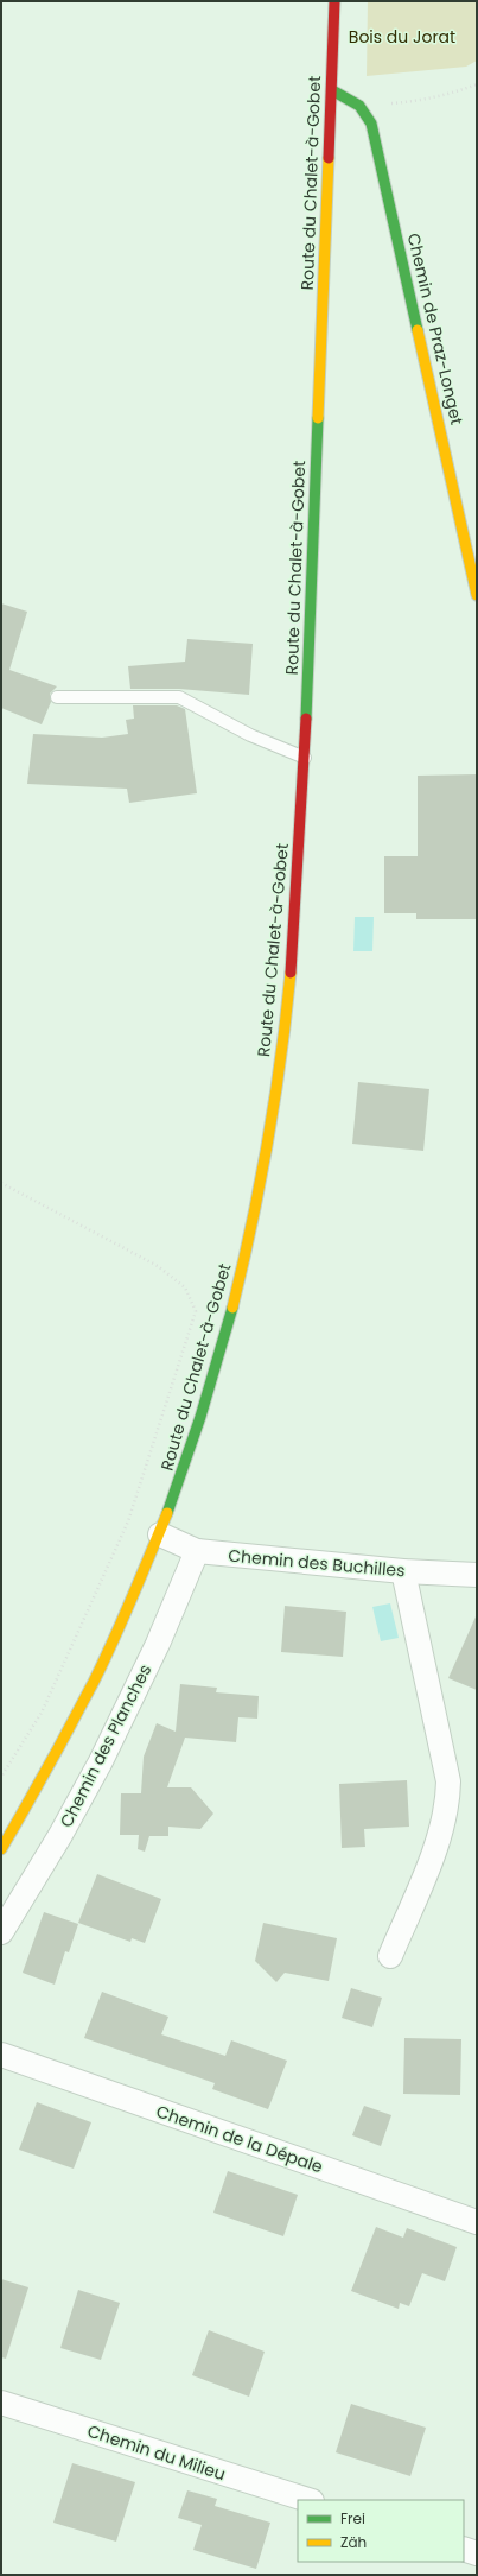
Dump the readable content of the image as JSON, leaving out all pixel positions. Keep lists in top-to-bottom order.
{
  "streets": {
    "main road": ["Route du Chalet-à-Gobet", "Chemin de Praz-Longet"],
    "street": [
      "Chemin des Buchilles",
      "Chemin des Planches",
      "Chemin de la Dépale",
      "Chemin du Milieu"
    ]
  },
  "crossings": [
    ["Route du Chalet-à-Gobet", "Chemin de Praz-Longet"],
    ["Route du Chalet-à-Gobet", "Chemin des Buchilles"],
    ["Chemin des Buchilles", "Chemin des Planches"]
  ],
  "parks": ["Bois du Jorat"],
  "legend": ["Frei", "Zäh"]
}
